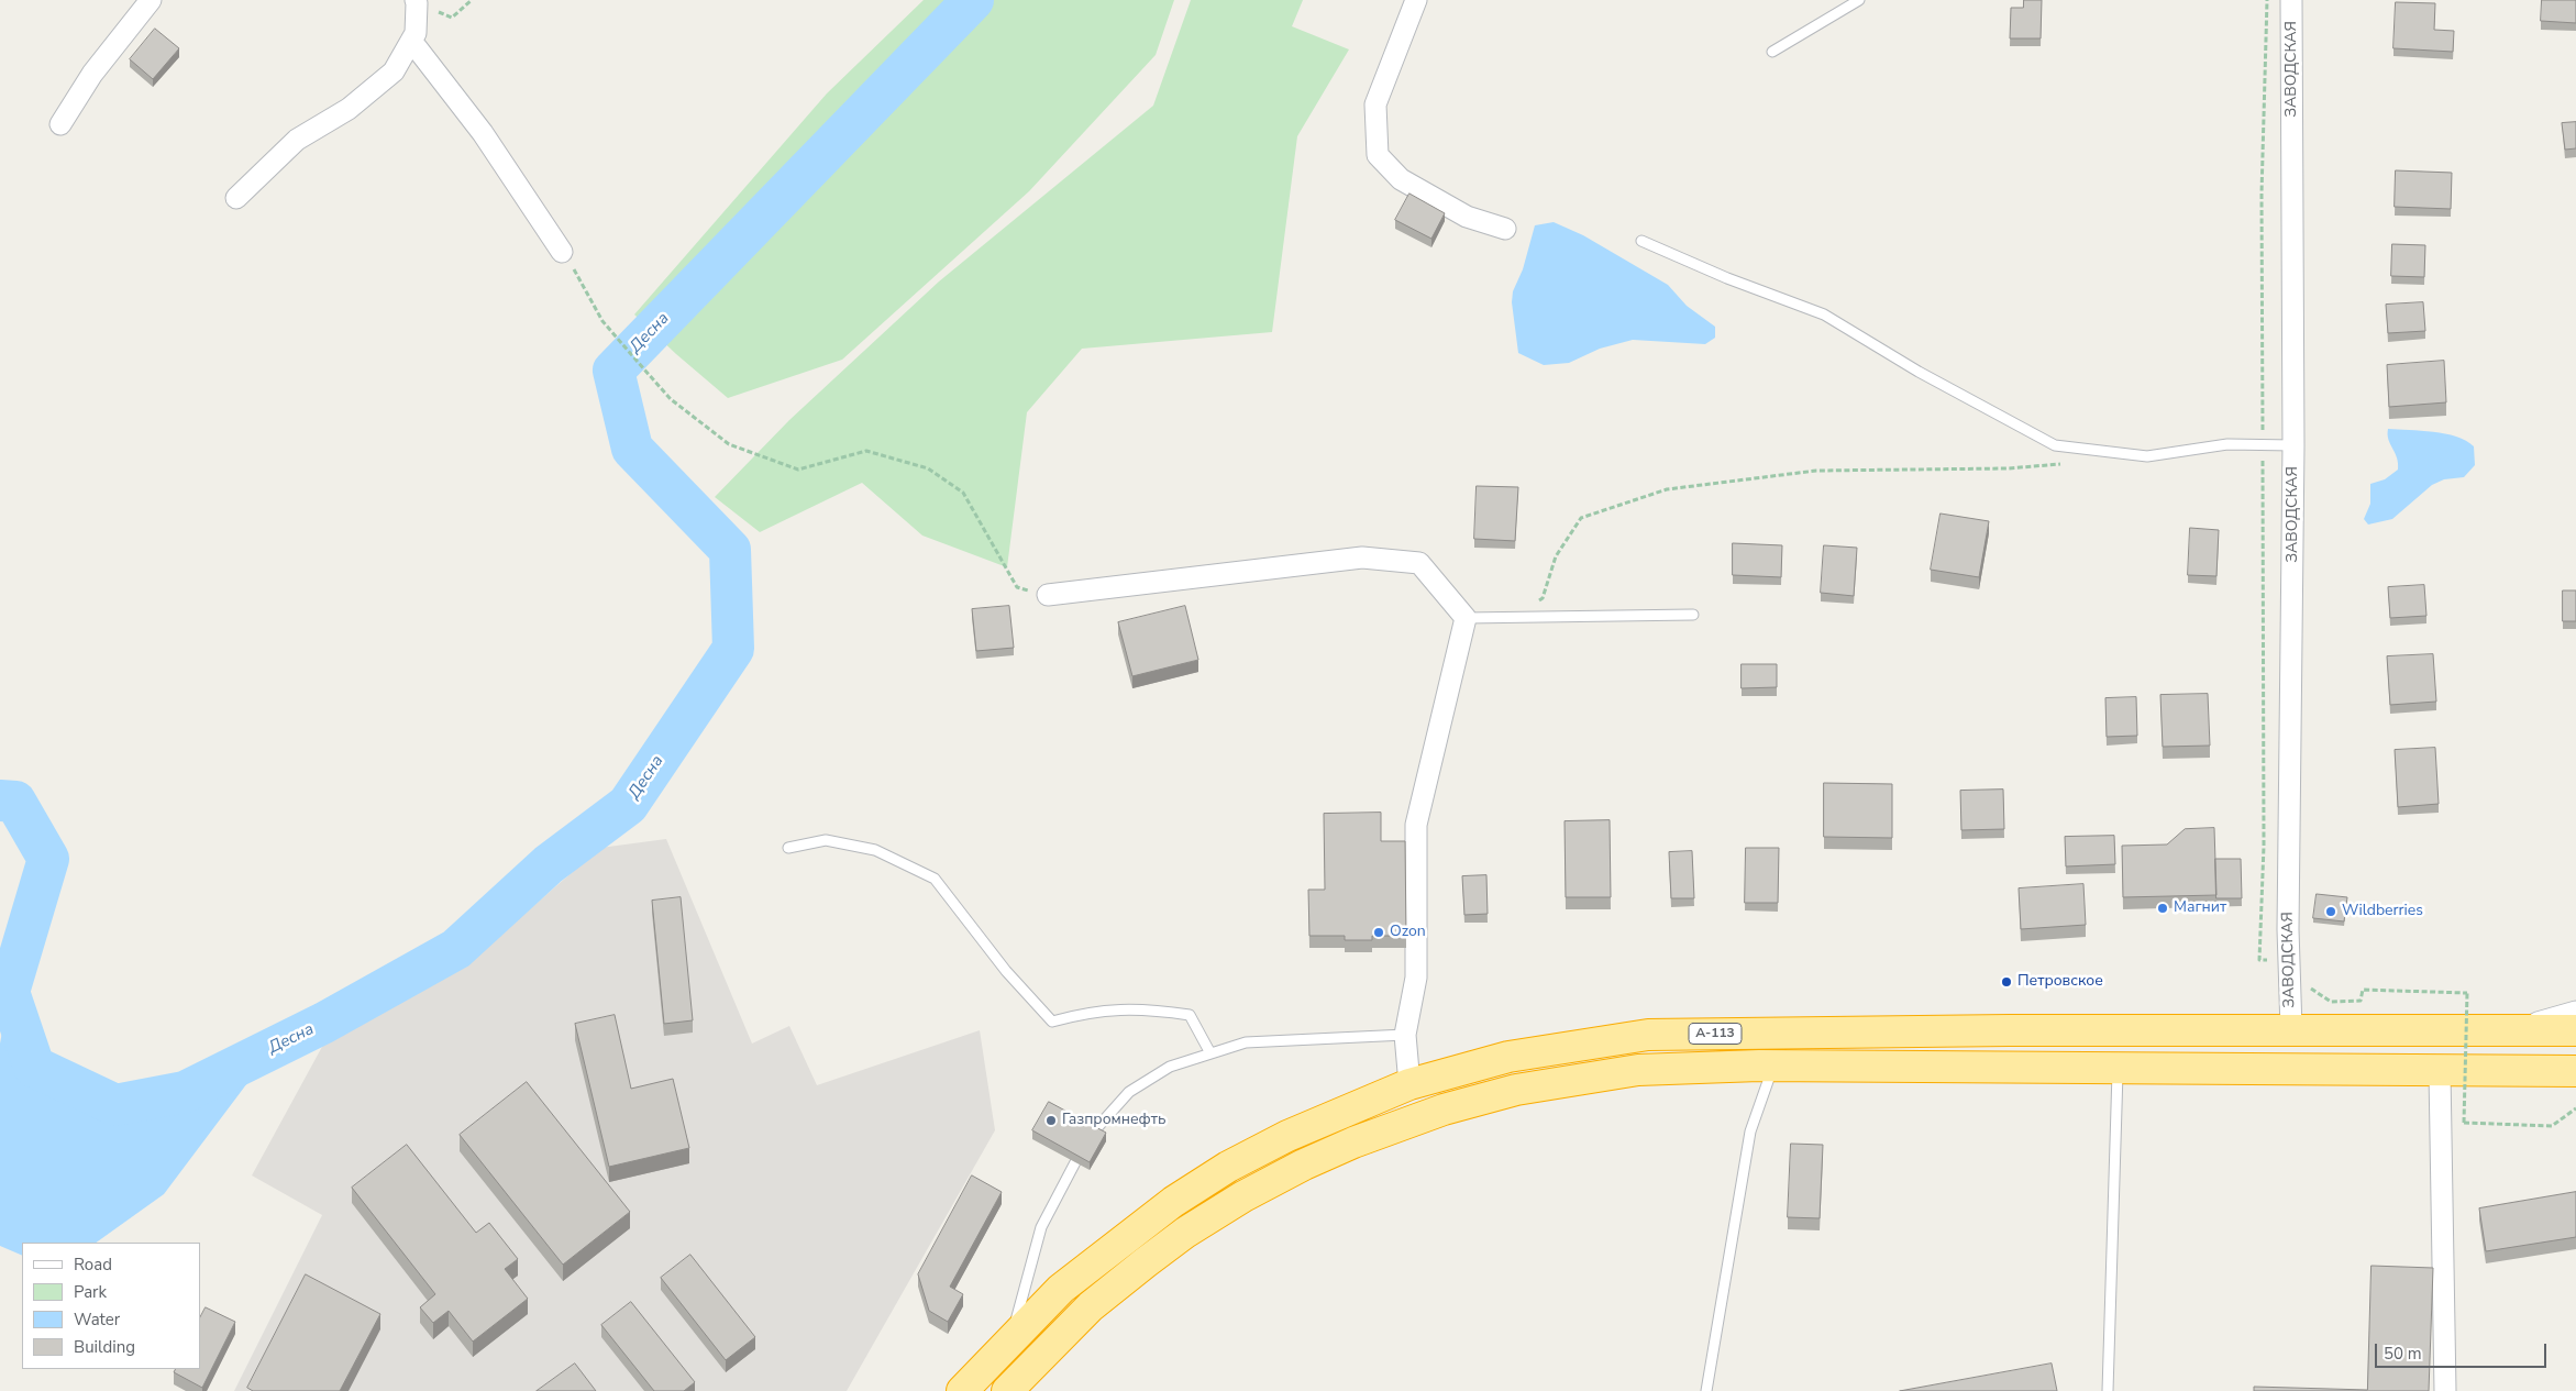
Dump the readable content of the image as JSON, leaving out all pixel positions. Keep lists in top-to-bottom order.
{
  "streets": {
    "highway": ["А-113"],
    "street": ["ЗАВОДСКАЯ"]
  },
  "crossings": [
    ["ЗАВОДСКАЯ", "А-113"]
  ],
  "water": ["Десна"],
  "places": [
    "Магнит",
    "Wildberries",
    "Ozon",
    "Петровское",
    "Газпромнефть"
  ],
  "legend": [
    "Road",
    "Park",
    "Water",
    "Building"
  ],
  "scale_bar": "50 m"
}
